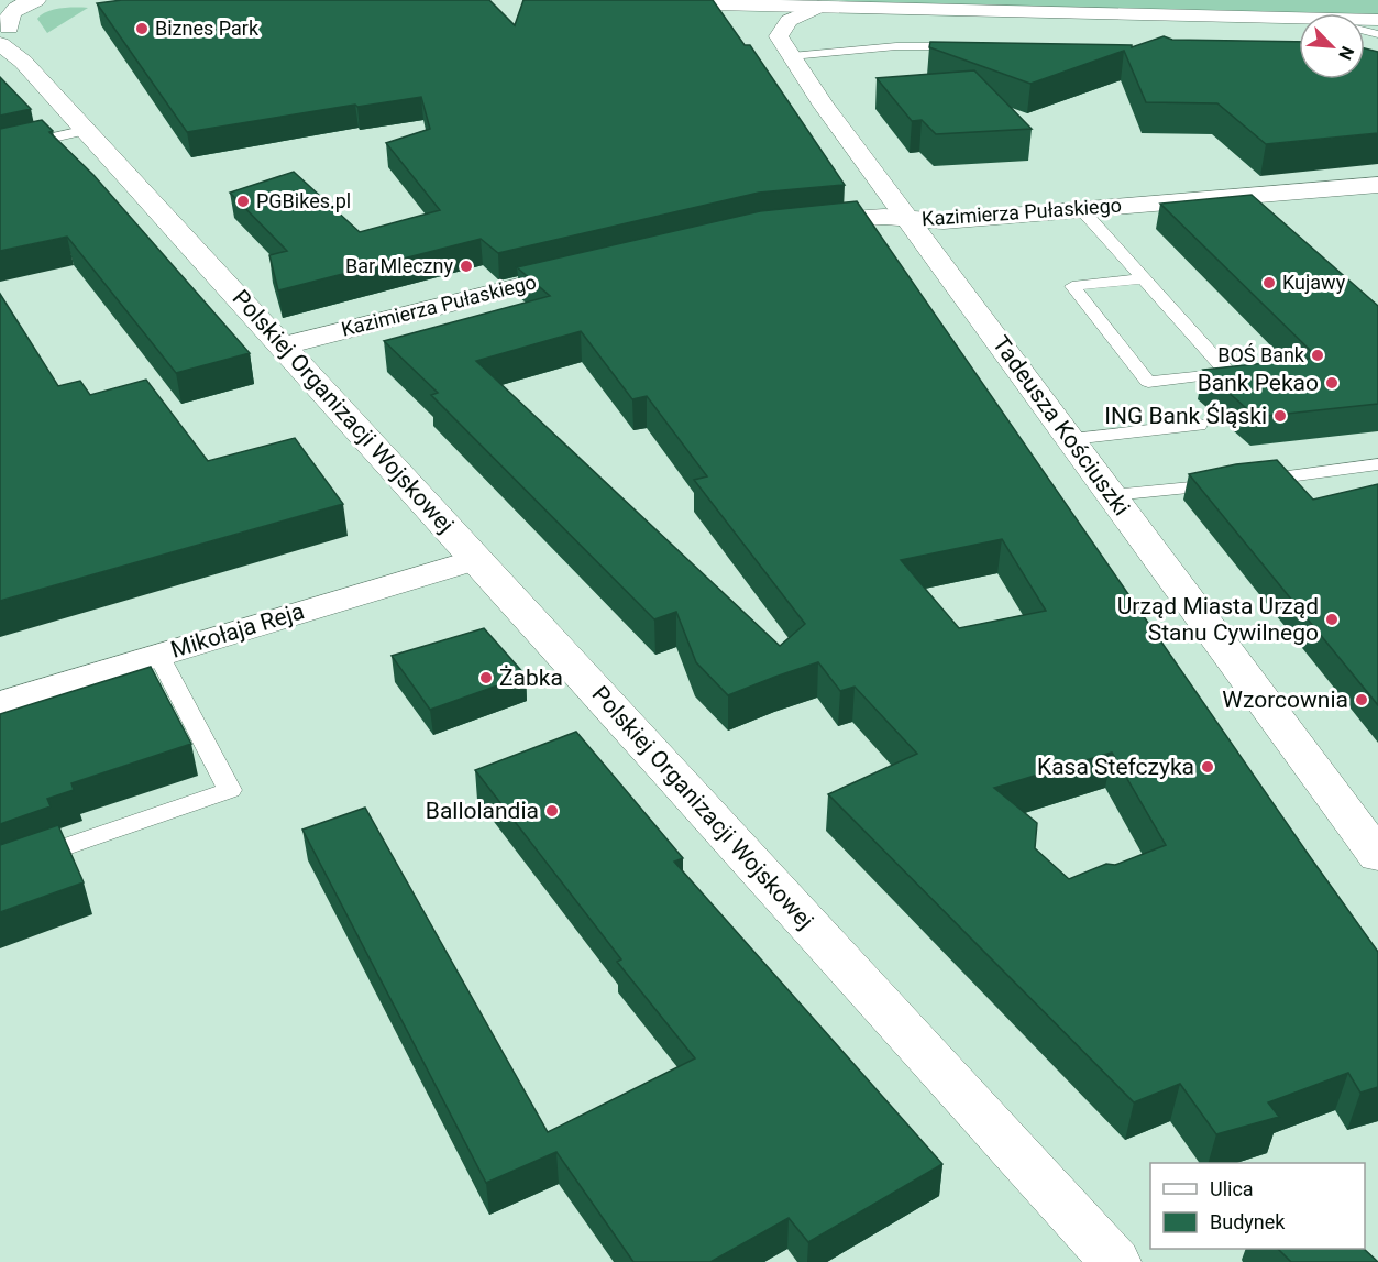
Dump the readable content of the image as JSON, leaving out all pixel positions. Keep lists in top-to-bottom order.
{
  "streets": {
    "street": [
      "Kazimierza Pułaskiego",
      "Polskiej Organizacji Wojskowej",
      "Tadeusza Kościuszki",
      "Mikołaja Reja"
    ]
  },
  "crossings": [
    ["Kazimierza Pułaskiego", "Polskiej Organizacji Wojskowej"],
    ["Kazimierza Pułaskiego", "Tadeusza Kościuszki"],
    ["Polskiej Organizacji Wojskowej", "Mikołaja Reja"]
  ],
  "places": [
    "Biznes Park",
    "PGBikes.pl",
    "Bar Mleczny",
    "Kujawy",
    "BOŚ Bank",
    "Bank Pekao",
    "ING Bank Śląski",
    "Urząd Miasta Urząd Stanu Cywilnego",
    "Żabka",
    "Wzorcownia",
    "Kasa Stefczyka",
    "Ballolandia"
  ],
  "legend": ["Ulica", "Budynek"],
  "north": "bottom right"
}
